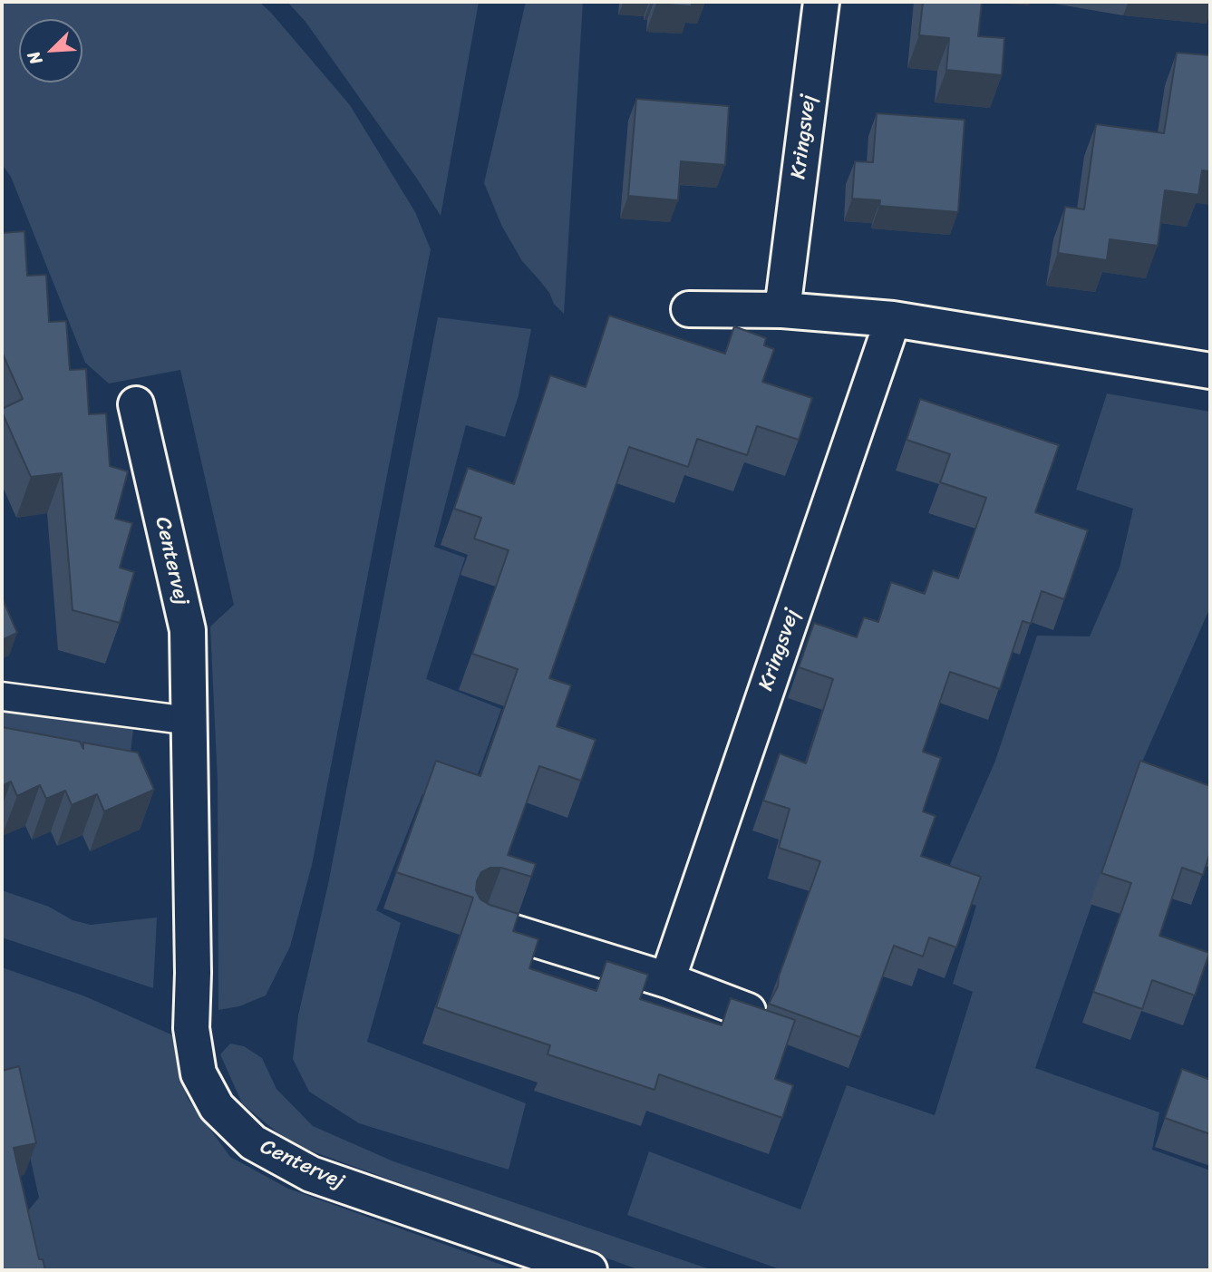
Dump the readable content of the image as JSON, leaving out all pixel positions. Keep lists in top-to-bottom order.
{
  "streets": {
    "street": ["Kringsvej", "Centervej"]
  },
  "north": "bottom left"
}
